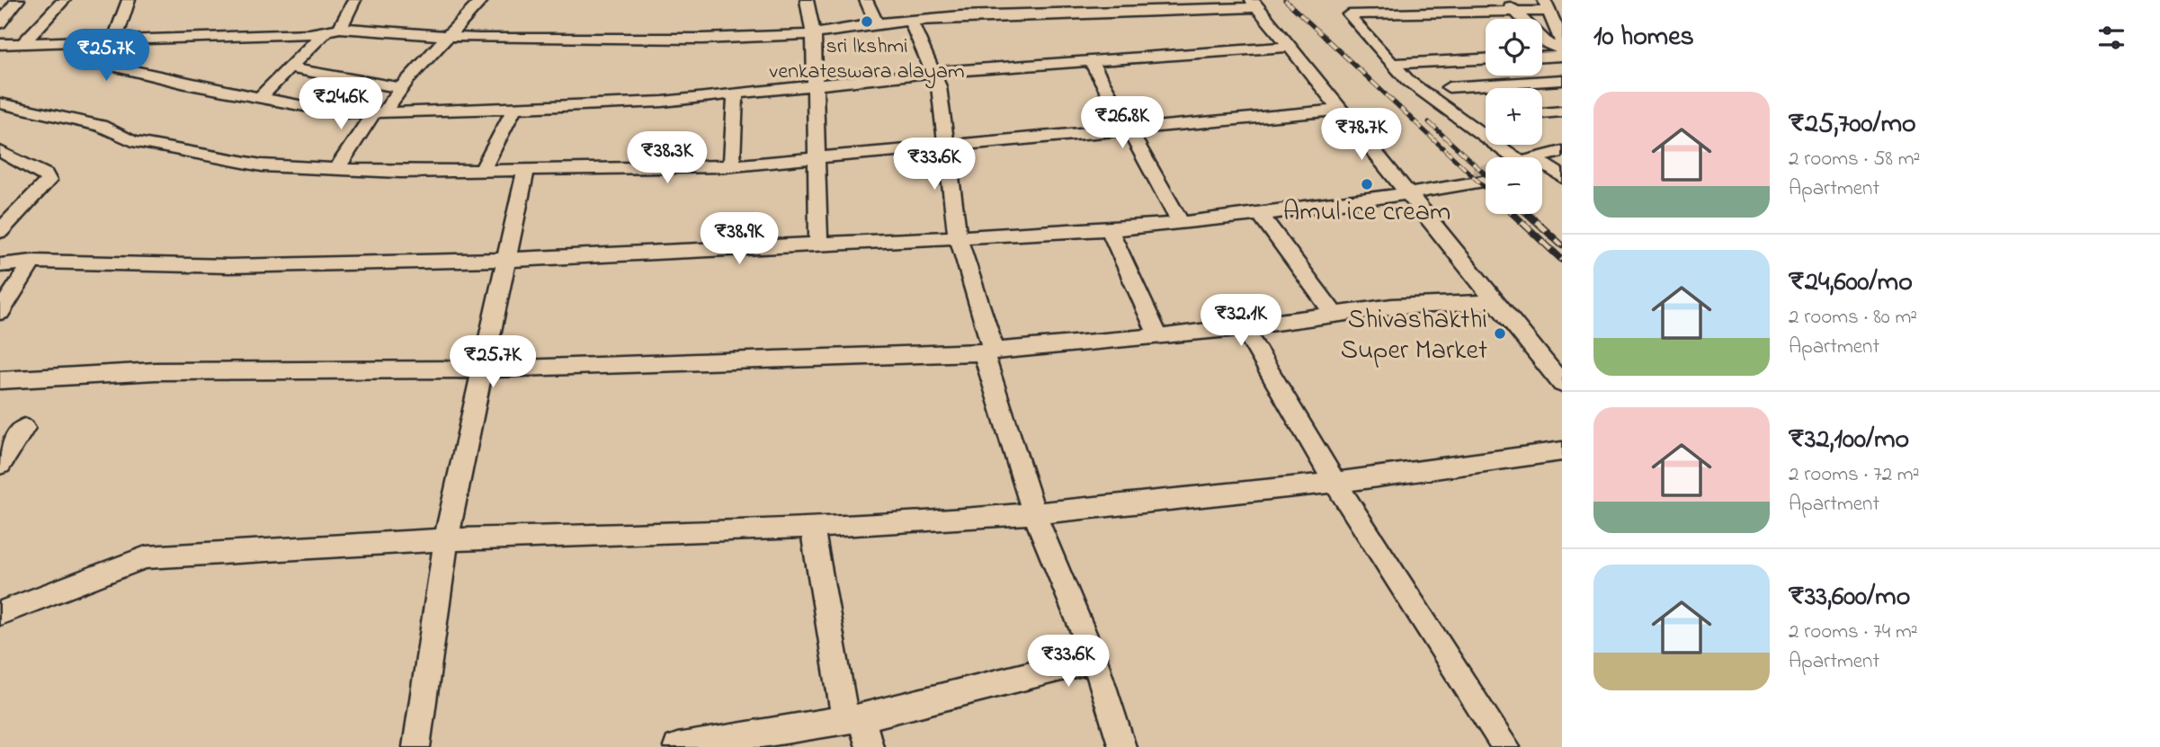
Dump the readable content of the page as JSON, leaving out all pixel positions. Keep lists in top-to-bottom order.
{
  "places": ["sri lkshmi venkateswara alayam", "Amul ice cream", "Shivashakthi Super Market"],
  "page": {
    "heading": "10 homes",
    "map_buttons": ["+", "−"],
    "price": [
      "₹25.7K",
      "₹24.6K",
      "₹26.8K",
      "₹78.7K",
      "₹38.3K",
      "₹33.6K",
      "₹38.9K",
      "₹32.1K",
      "₹25.7K",
      "₹33.6K"
    ],
    "list": [
      {
        "name": "₹25,700/mo",
        "note": "2 rooms · 58 m² · Apartment"
      },
      {
        "name": "₹24,600/mo",
        "note": "2 rooms · 80 m² · Apartment"
      },
      {
        "name": "₹32,100/mo",
        "note": "2 rooms · 72 m² · Apartment"
      },
      {
        "name": "₹33,600/mo",
        "note": "2 rooms · 74 m² · Apartment"
      }
    ]
  }
}
